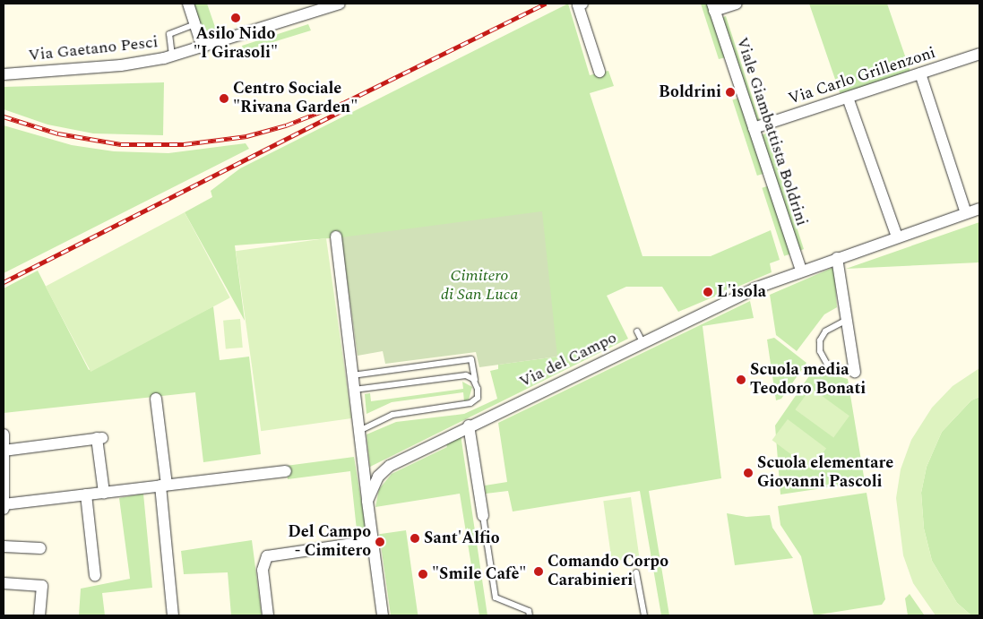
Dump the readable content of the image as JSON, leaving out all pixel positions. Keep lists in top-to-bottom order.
{
  "streets": {
    "street": [
      "Via Gaetano Pesci",
      "Via Carlo Grillenzoni",
      "Viale Giambattista Boldrini",
      "Via del Campo"
    ]
  },
  "crossings": [
    ["Via Carlo Grillenzoni", "Viale Giambattista Boldrini"],
    ["Viale Giambattista Boldrini", "Via del Campo"]
  ],
  "parks": ["Cimitero di San Luca"],
  "places": [
    "Asilo Nido \"I Girasoli\"",
    "Boldrini",
    "Centro Sociale \"Rivana Garden\"",
    "L'isola",
    "Scuola media Teodoro Bonati",
    "Scuola elementare Giovanni Pascoli",
    "Sant'Alfio",
    "Del Campo - Cimitero",
    "Comando Corpo Carabinieri",
    "\"Smile Cafè\""
  ]
}
